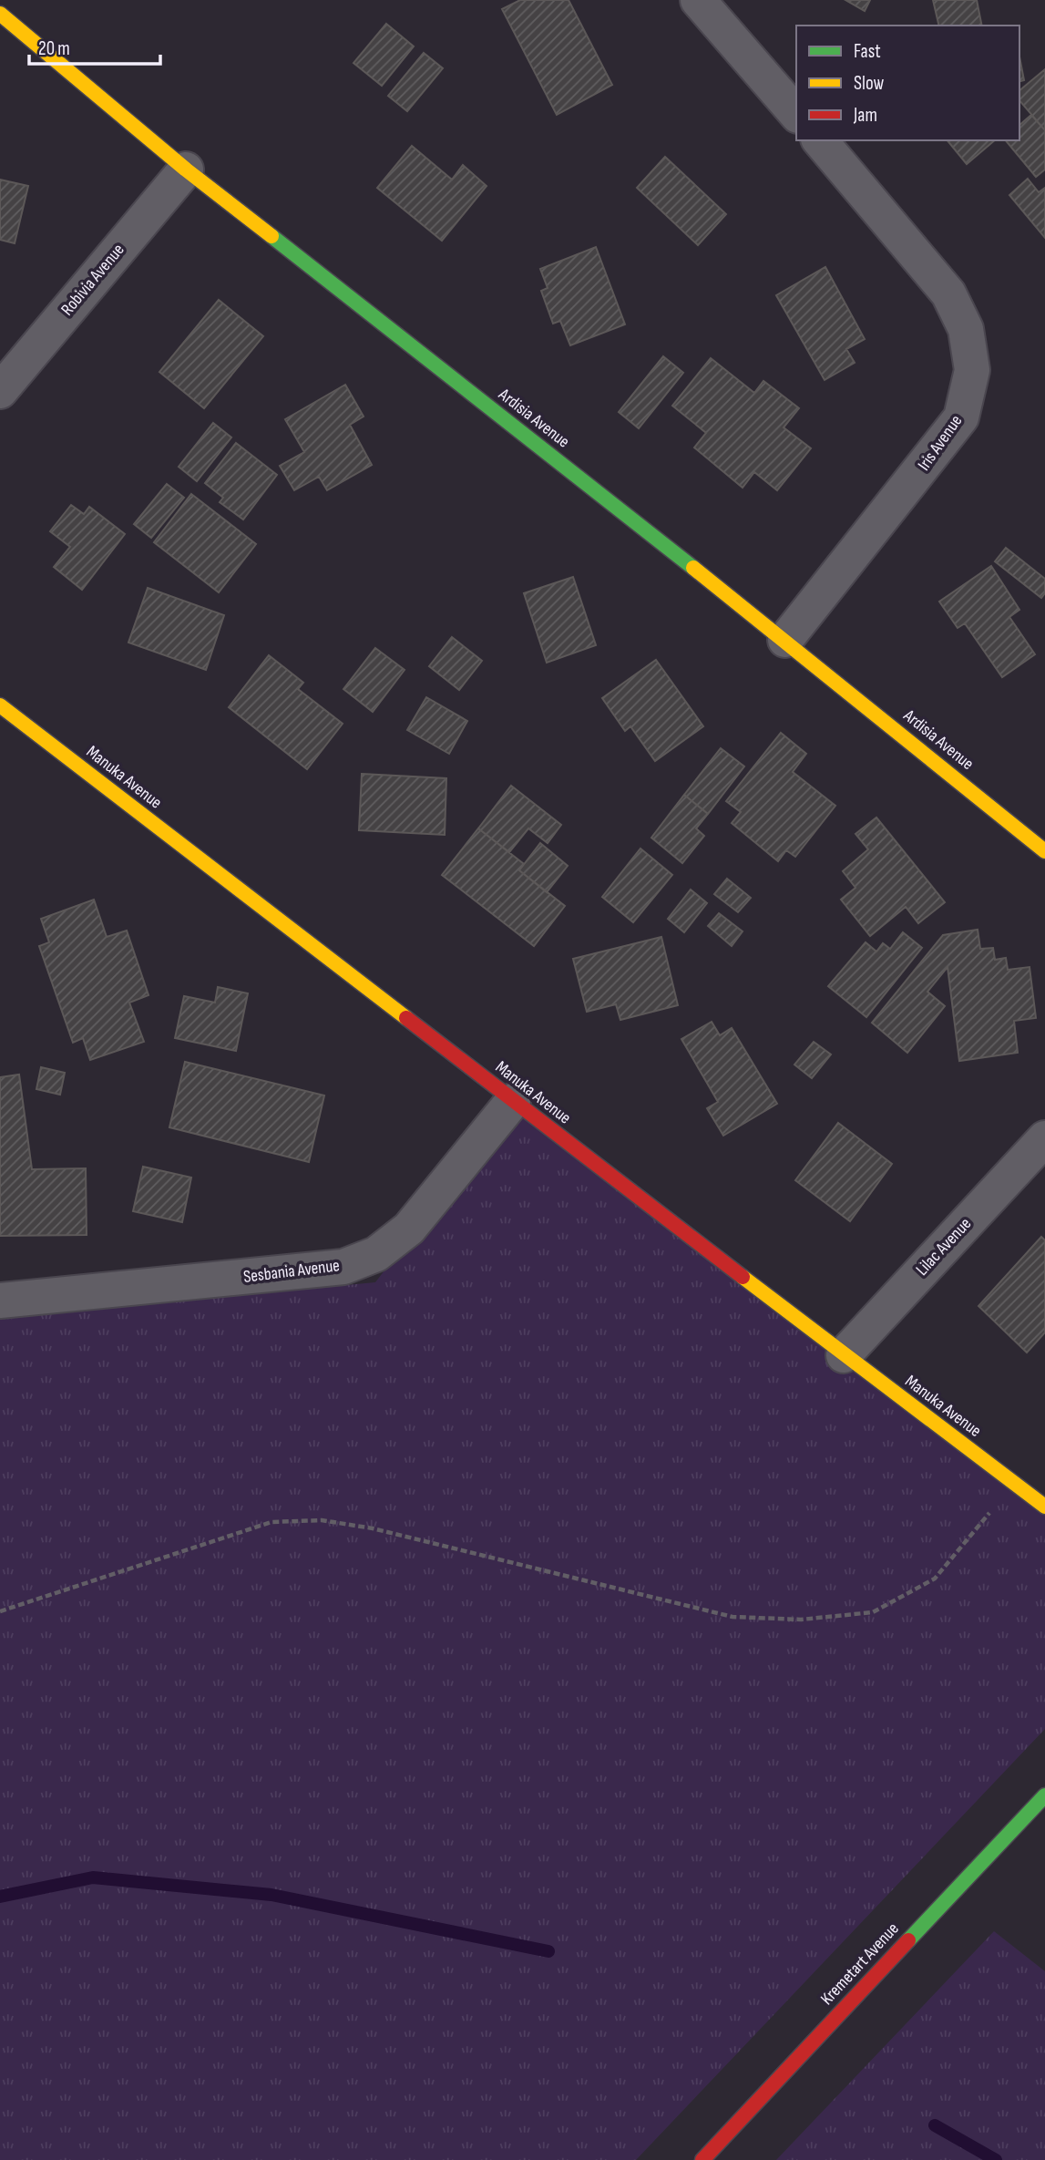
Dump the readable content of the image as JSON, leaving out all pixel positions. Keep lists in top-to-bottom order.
{
  "streets": {
    "street": [
      "Robivia Avenue",
      "Ardisia Avenue",
      "Iris Avenue",
      "Manuka Avenue",
      "Lilac Avenue",
      "Sesbania Avenue",
      "Kremetart Avenue"
    ]
  },
  "crossings": [
    ["Robivia Avenue", "Ardisia Avenue"],
    ["Ardisia Avenue", "Iris Avenue"],
    ["Manuka Avenue", "Lilac Avenue"],
    ["Manuka Avenue", "Sesbania Avenue"]
  ],
  "legend": ["Fast", "Slow", "Jam"],
  "scale_bar": "20 m"
}
